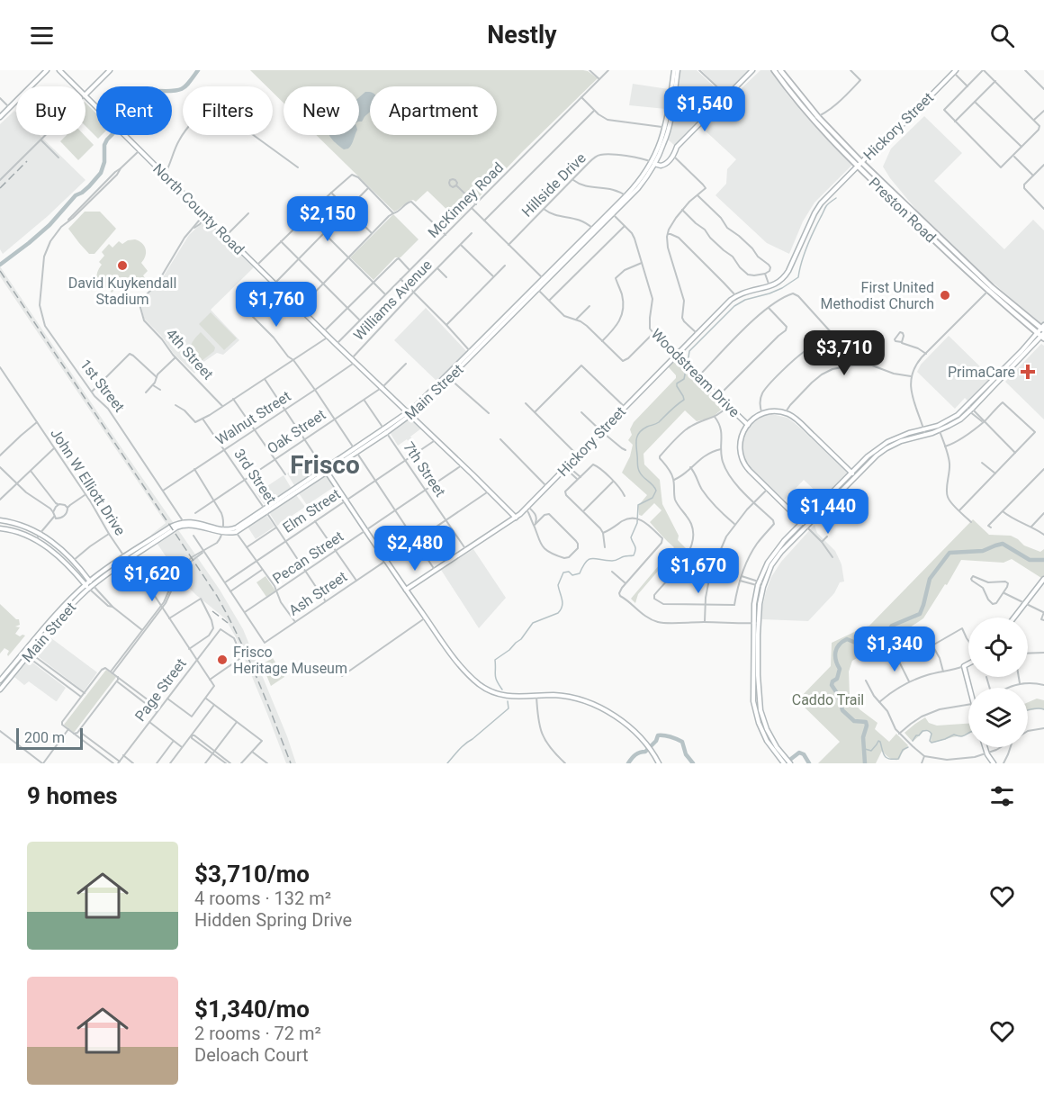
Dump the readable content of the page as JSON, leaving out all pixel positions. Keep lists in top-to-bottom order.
{
  "streets": {
    "main road": [
      "Hickory Street",
      "North County Road",
      "Preston Road",
      "Woodstream Drive",
      "Main Street"
    ],
    "street": [
      "Hillside Drive",
      "McKinney Road",
      "Williams Avenue",
      "4th Street",
      "1st Street",
      "Walnut Street",
      "Oak Street",
      "7th Street",
      "3rd Street",
      "John W Elliott Drive",
      "Elm Street",
      "Pecan Street",
      "Ash Street",
      "Page Street"
    ]
  },
  "crossings": [
    ["Hickory Street", "North County Road"],
    ["Hickory Street", "Preston Road"],
    ["Hickory Street", "Woodstream Drive"],
    ["Hickory Street", "7th Street"],
    ["Hillside Drive", "Main Street"],
    ["McKinney Road", "North County Road"],
    ["North County Road", "Williams Avenue"],
    ["North County Road", "4th Street"],
    ["North County Road", "1st Street"],
    ["North County Road", "Main Street"],
    ["North County Road", "Walnut Street"],
    ["North County Road", "Oak Street"],
    ["North County Road", "Elm Street"],
    ["North County Road", "Pecan Street"],
    ["North County Road", "Ash Street"],
    ["Williams Avenue", "Walnut Street"],
    ["Woodstream Drive", "Main Street"],
    ["1st Street", "Main Street"],
    ["1st Street", "Walnut Street"],
    ["Main Street", "7th Street"],
    ["Main Street", "3rd Street"],
    ["Main Street", "John W Elliott Drive"],
    ["Walnut Street", "3rd Street"],
    ["Oak Street", "7th Street"],
    ["Oak Street", "3rd Street"],
    ["7th Street", "Elm Street"],
    ["7th Street", "Pecan Street"],
    ["7th Street", "Ash Street"],
    ["3rd Street", "Elm Street"],
    ["3rd Street", "Pecan Street"],
    ["3rd Street", "Ash Street"],
    ["John W Elliott Drive", "Page Street"],
    ["Pecan Street", "Ash Street"]
  ],
  "districts": ["Frisco"],
  "parks": ["Caddo Trail"],
  "places": {
    "other": ["David Kuykendall Stadium", "First United Methodist Church", "Frisco Heritage Museum"],
    "health": ["PrimaCare"]
  },
  "scale_bar": "200 m",
  "page": {
    "header": "Nestly",
    "price": [
      "$1,540",
      "$2,150",
      "$1,760",
      "$3,710",
      "$1,440",
      "$2,480",
      "$1,670",
      "$1,620",
      "$1,340"
    ],
    "chip": [
      "Buy",
      "Rent",
      "Filters",
      "New",
      "Apartment"
    ],
    "scale": "200 m",
    "heading": "9 homes",
    "list": [
      {
        "name": "$3,710/mo",
        "note": "4 rooms · 132 m² · Hidden Spring Drive"
      },
      {
        "name": "$1,340/mo",
        "note": "2 rooms · 72 m² · Deloach Court"
      }
    ]
  }
}
